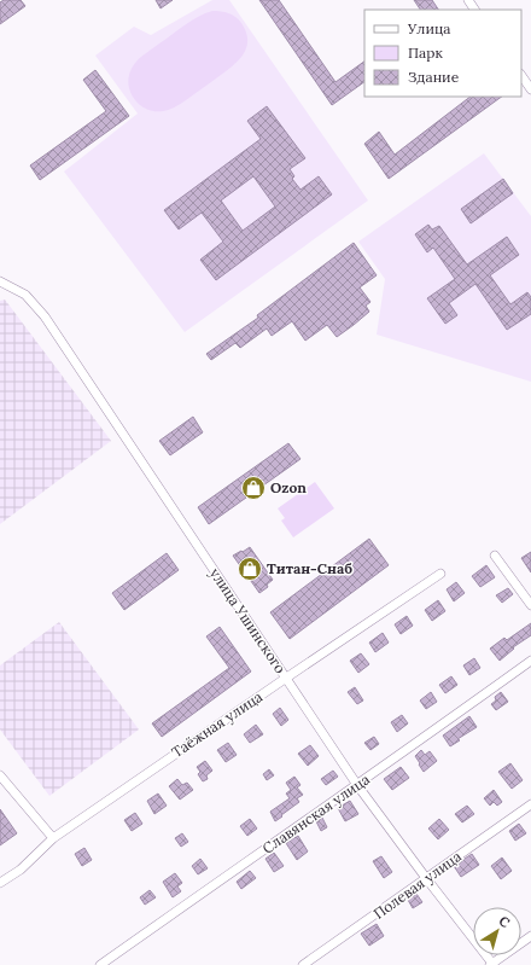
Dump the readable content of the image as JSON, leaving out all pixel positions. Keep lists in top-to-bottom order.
{
  "streets": {
    "street": [
      "улица Ушинского",
      "Таёжная улица",
      "Славянская улица",
      "Полевая улица"
    ]
  },
  "crossings": [
    ["улица Ушинского", "Таёжная улица"],
    ["улица Ушинского", "Славянская улица"],
    ["улица Ушинского", "Полевая улица"]
  ],
  "places": {
    "shop": ["Ozon", "Титан-Снаб"]
  },
  "legend": ["Улица", "Парк", "Здание"],
  "north": "top right"
}
